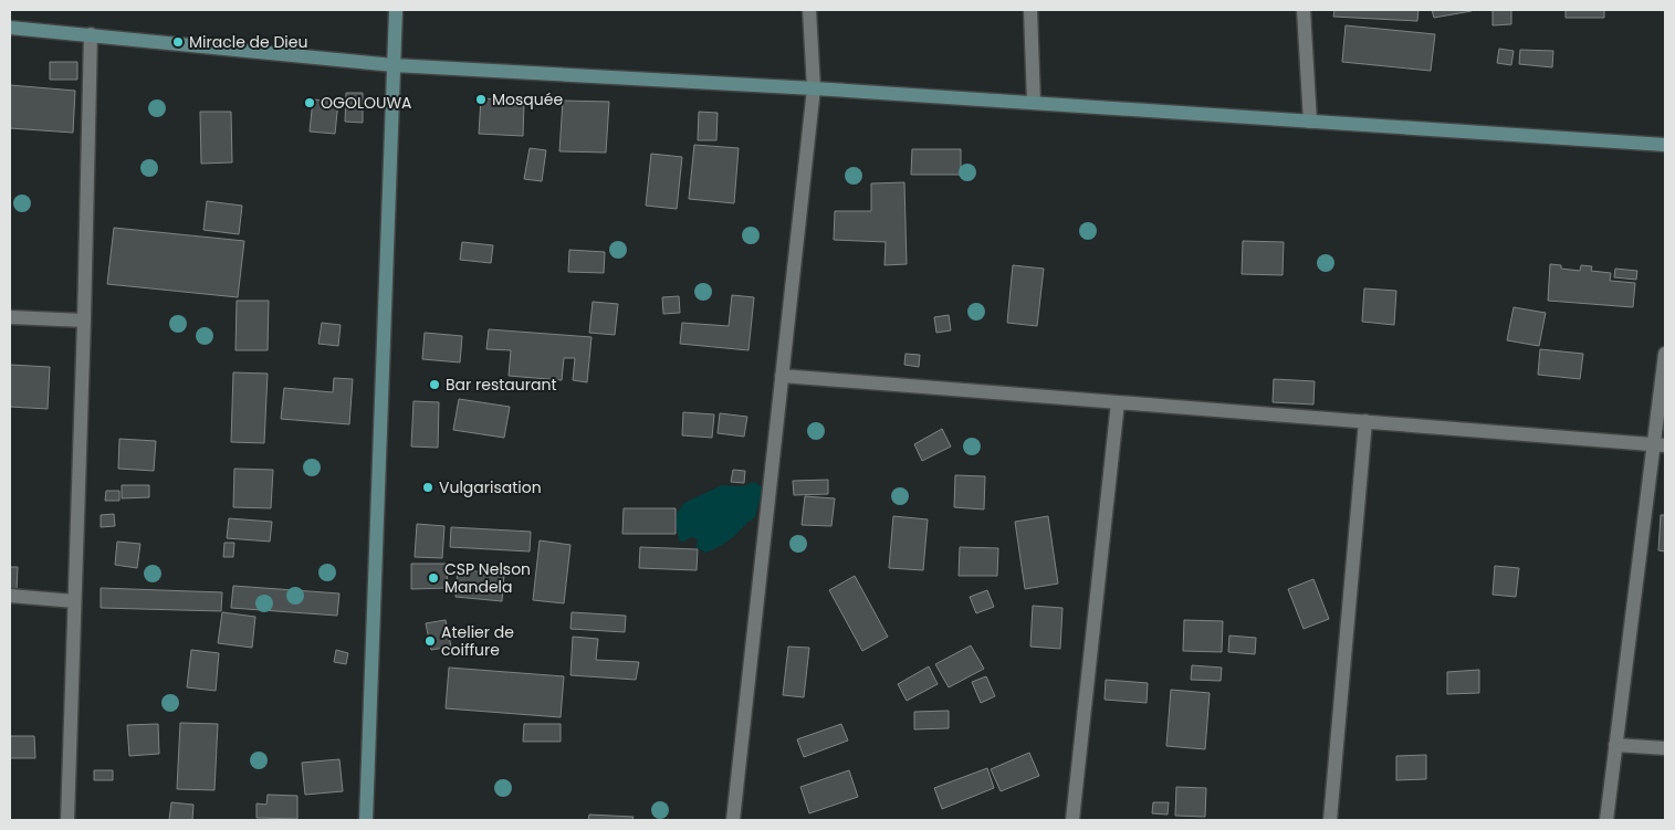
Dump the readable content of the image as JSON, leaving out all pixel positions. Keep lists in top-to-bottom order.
{
  "places": [
    "Miracle de Dieu",
    "Mosquée",
    "OGOLOUWA",
    "Bar restaurant",
    "Vulgarisation",
    "CSP Nelson Mandela",
    "Atelier de coiffure"
  ]
}
